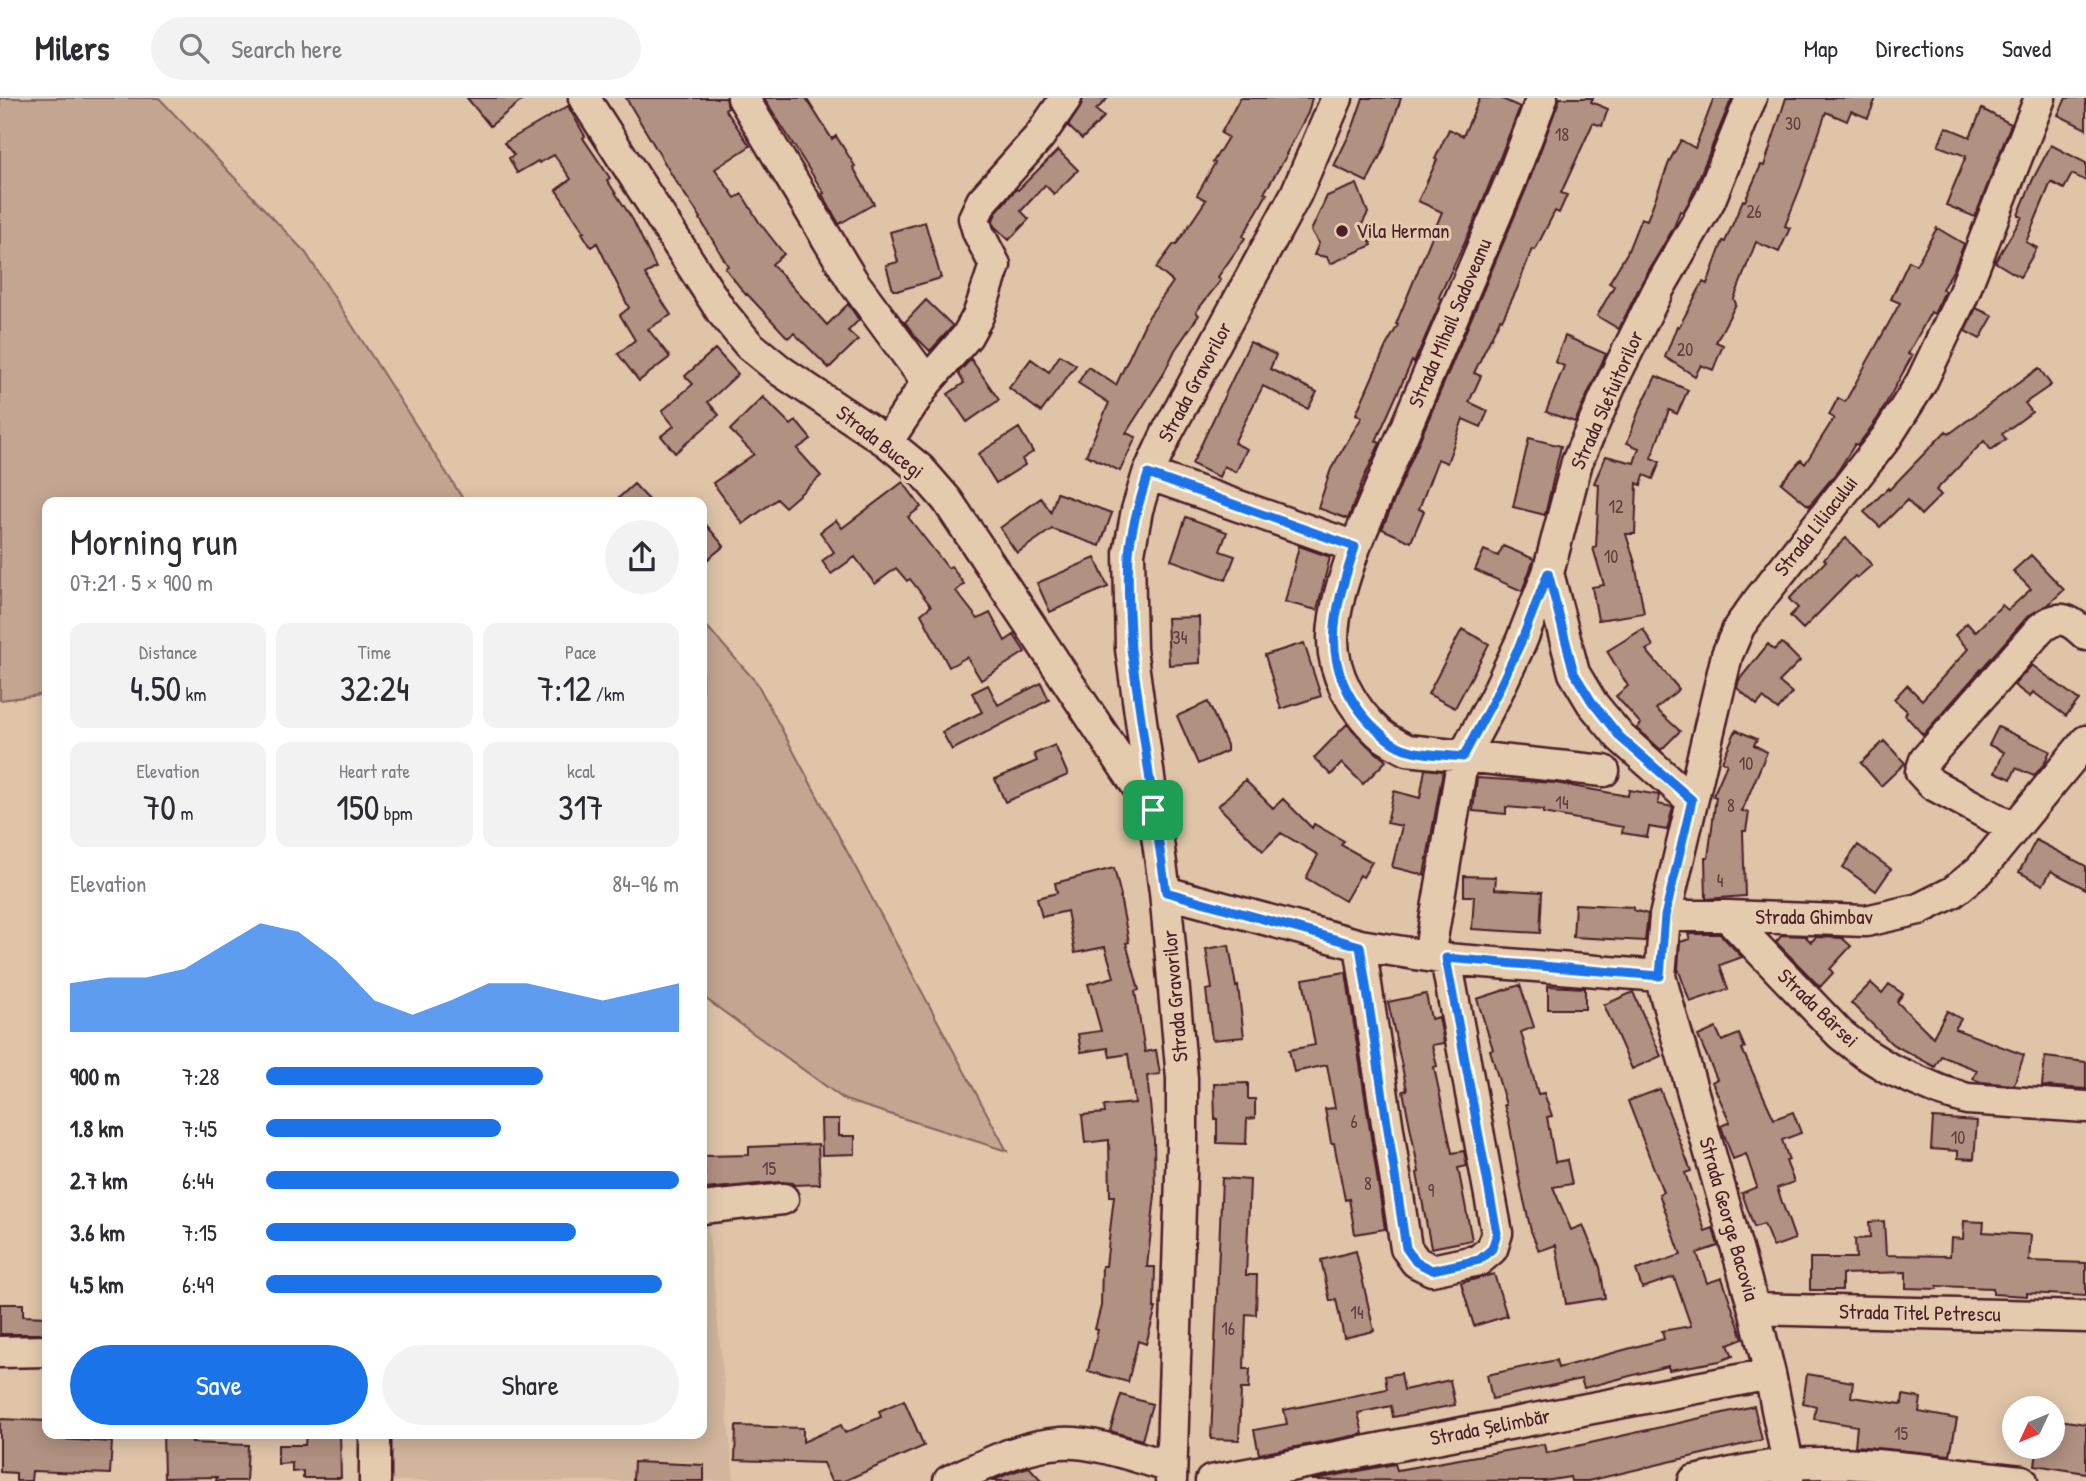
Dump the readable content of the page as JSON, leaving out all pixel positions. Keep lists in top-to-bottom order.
{
  "streets": {
    "street": [
      "Strada Mihail Sadoveanu",
      "Strada Gravorilor",
      "Strada Slefuitorilor",
      "Strada Bucegi",
      "Strada Liliacului",
      "Strada Ghimbav",
      "Strada Bârsei",
      "Strada George Bacovia",
      "Strada Titel Petrescu",
      "Strada Șelimbăr"
    ]
  },
  "crossings": [
    ["Strada Gravorilor", "Strada Bucegi"],
    ["Strada Slefuitorilor", "Strada Liliacului"],
    ["Strada Liliacului", "Strada Ghimbav"],
    ["Strada Liliacului", "Strada George Bacovia"],
    ["Strada Ghimbav", "Strada Bârsei"],
    ["Strada George Bacovia", "Strada Titel Petrescu"],
    ["Strada George Bacovia", "Strada Șelimbăr"]
  ],
  "places": ["Vila Herman"],
  "house_numbers": [
    "30",
    "18",
    "26",
    "20",
    "12",
    "10",
    "34",
    "10",
    "14",
    "8",
    "4",
    "6",
    "10",
    "15",
    "8",
    "9",
    "14",
    "16",
    "15"
  ],
  "north": "bottom left",
  "page": {
    "header": "Milers",
    "search": "Search here",
    "nav": ["Map", "Directions", "Saved"],
    "heading": ["Morning run", "07:21 · 5 × 900 m"],
    "stats": [
      ["Distance", "4.50 km"],
      ["Time", "32:24"],
      ["Pace", "7:12 /km"],
      ["Elevation", "70 m"],
      ["Heart rate", "150 bpm"],
      ["kcal", "317"]
    ],
    "chart": ["Elevation", "84–96 m"],
    "list": [
      {
        "name": "900 m",
        "note": "7:28"
      },
      {
        "name": "1.8 km",
        "note": "7:45"
      },
      {
        "name": "2.7 km",
        "note": "6:44"
      },
      {
        "name": "3.6 km",
        "note": "7:15"
      },
      {
        "name": "4.5 km",
        "note": "6:49"
      }
    ],
    "buttons": ["Save", "Share"]
  }
}
